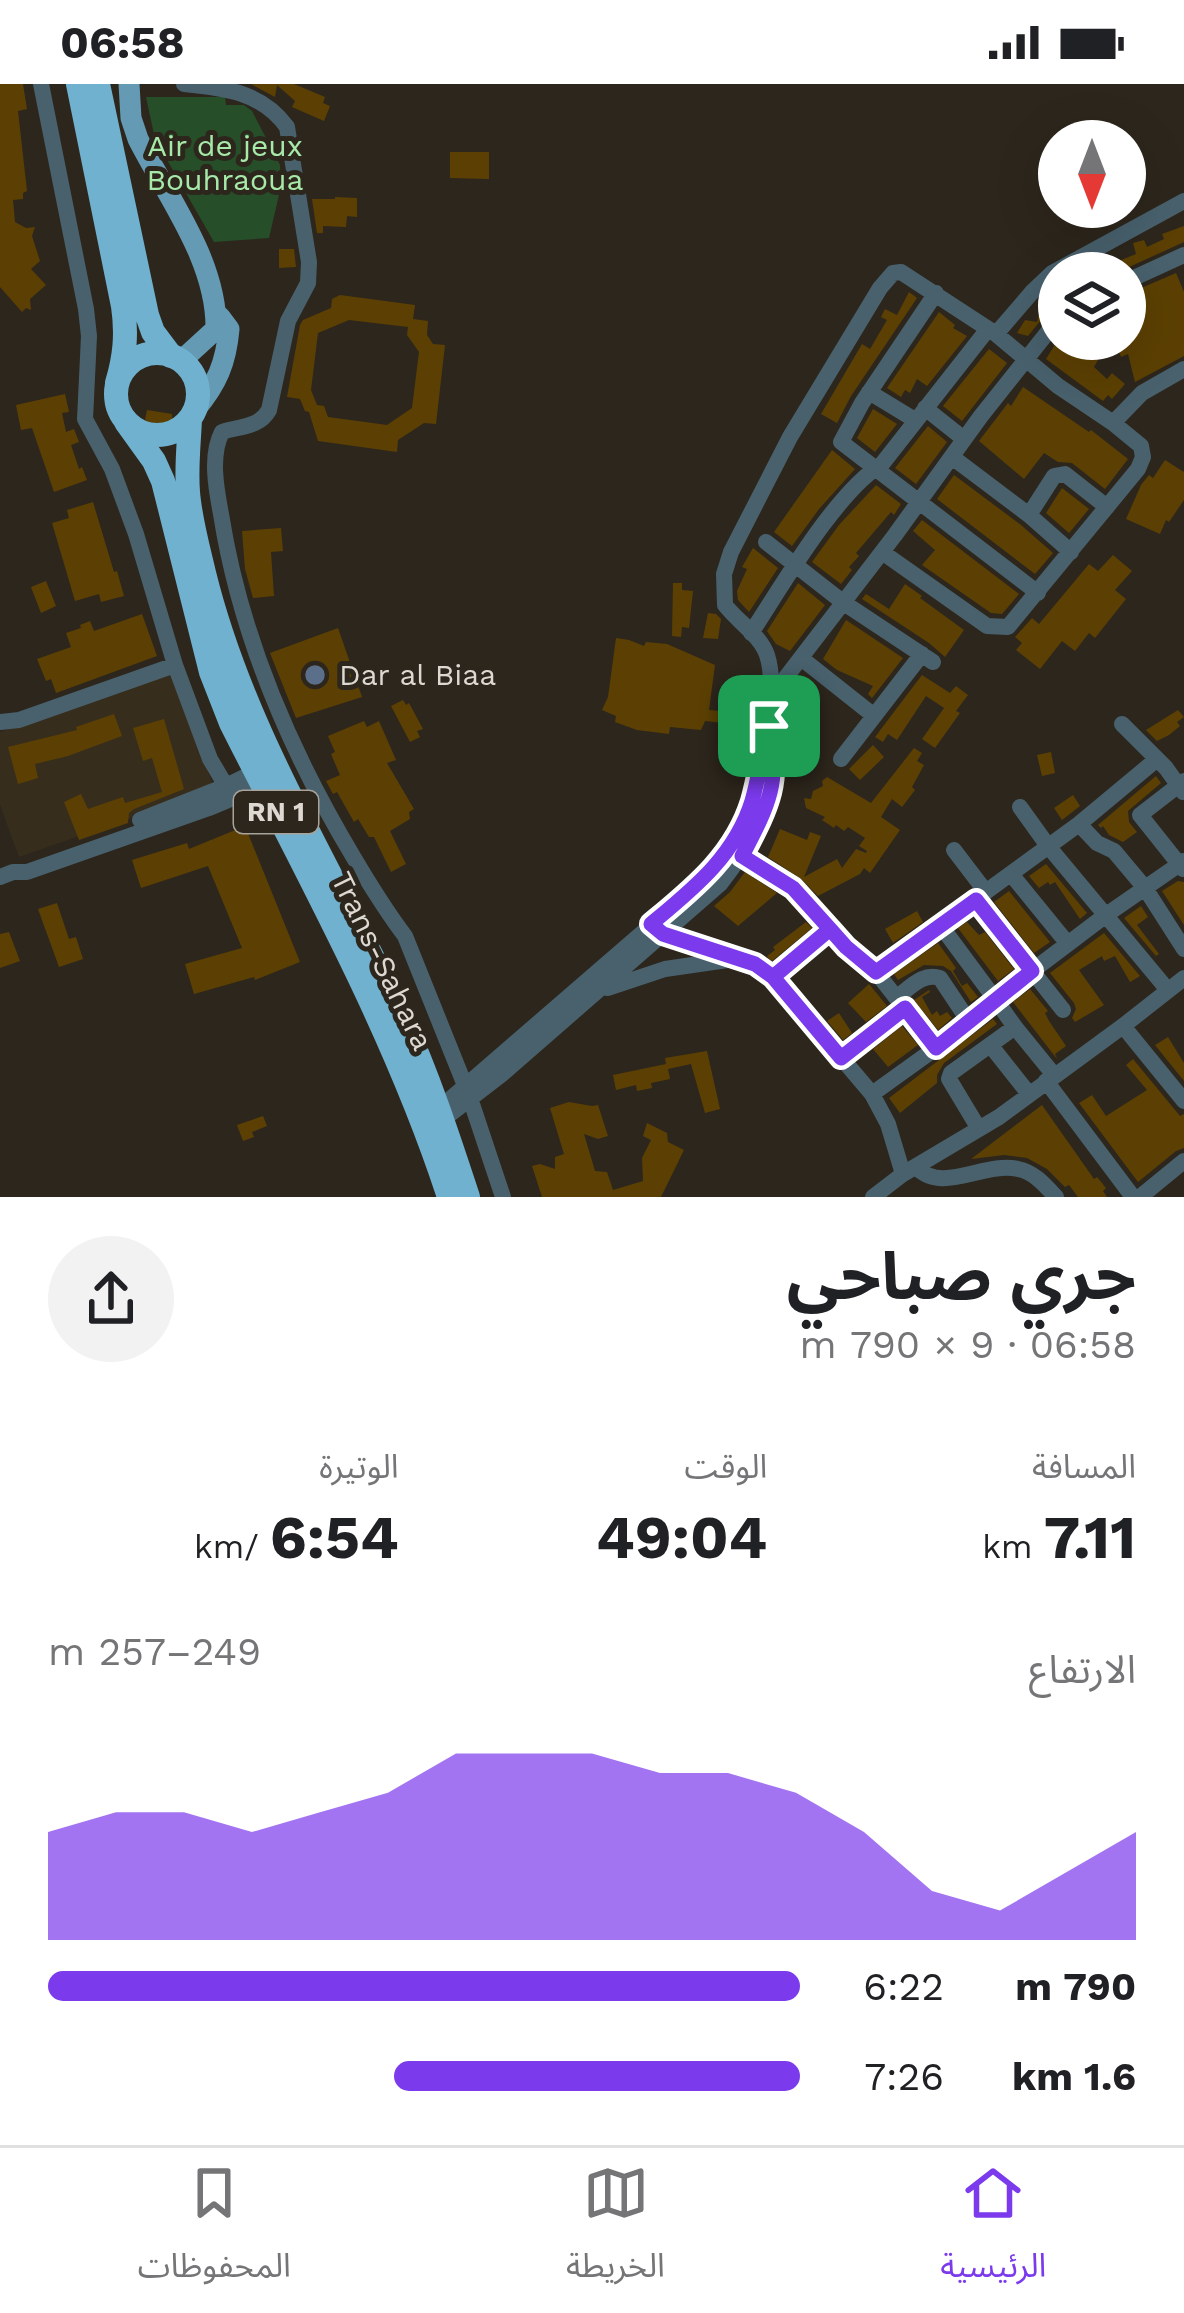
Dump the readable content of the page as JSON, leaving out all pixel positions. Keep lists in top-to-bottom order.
{
  "streets": {
    "highway": ["RN 1", "Trans-Sahara"]
  },
  "parks": ["Air de jeux Bouhraoua"],
  "places": ["Dar al Biaa"],
  "north": "bottom",
  "page": {
    "status": "06:58",
    "heading": ["جري صباحي", "06:58 · 9 × 790 m"],
    "stats": [
      ["المسافة", "7.11 km"],
      ["الوقت", "49:04"],
      ["الوتيرة", "6:54 /km"]
    ],
    "chart": ["الارتفاع", "249–257 m"],
    "list": [
      {
        "name": "790 m",
        "note": "6:22"
      },
      {
        "name": "1.6 km",
        "note": "7:26"
      }
    ],
    "tabs": ["الرئيسية", "الخريطة", "المحفوظات"]
  }
}
